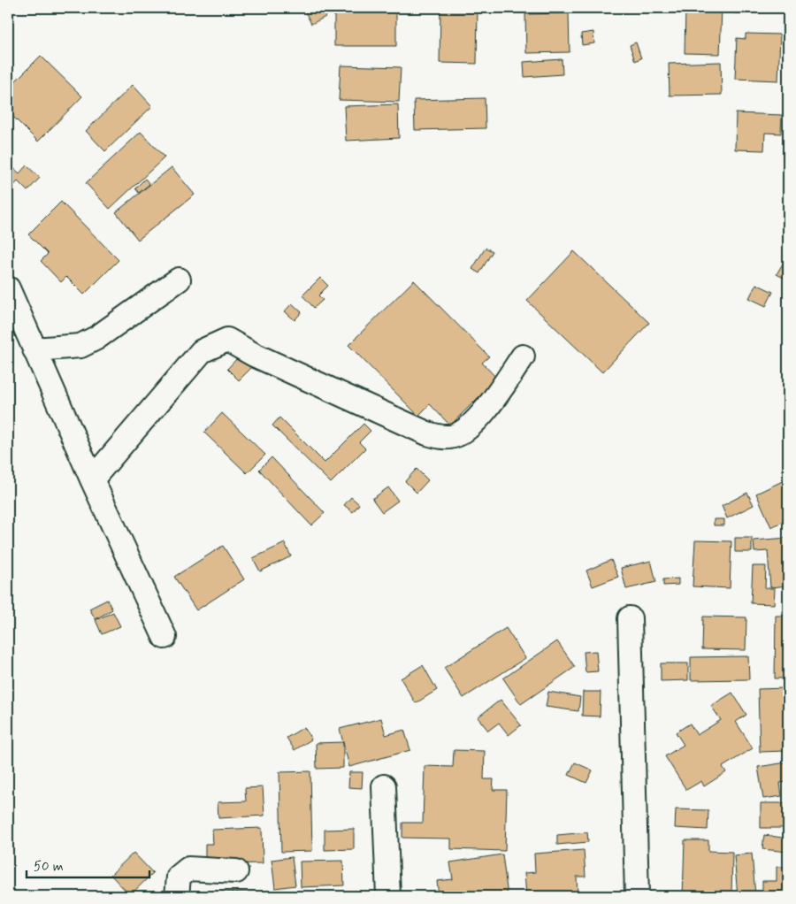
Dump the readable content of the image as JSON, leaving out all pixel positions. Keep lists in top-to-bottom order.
{
  "scale_bar": "50 m"
}
